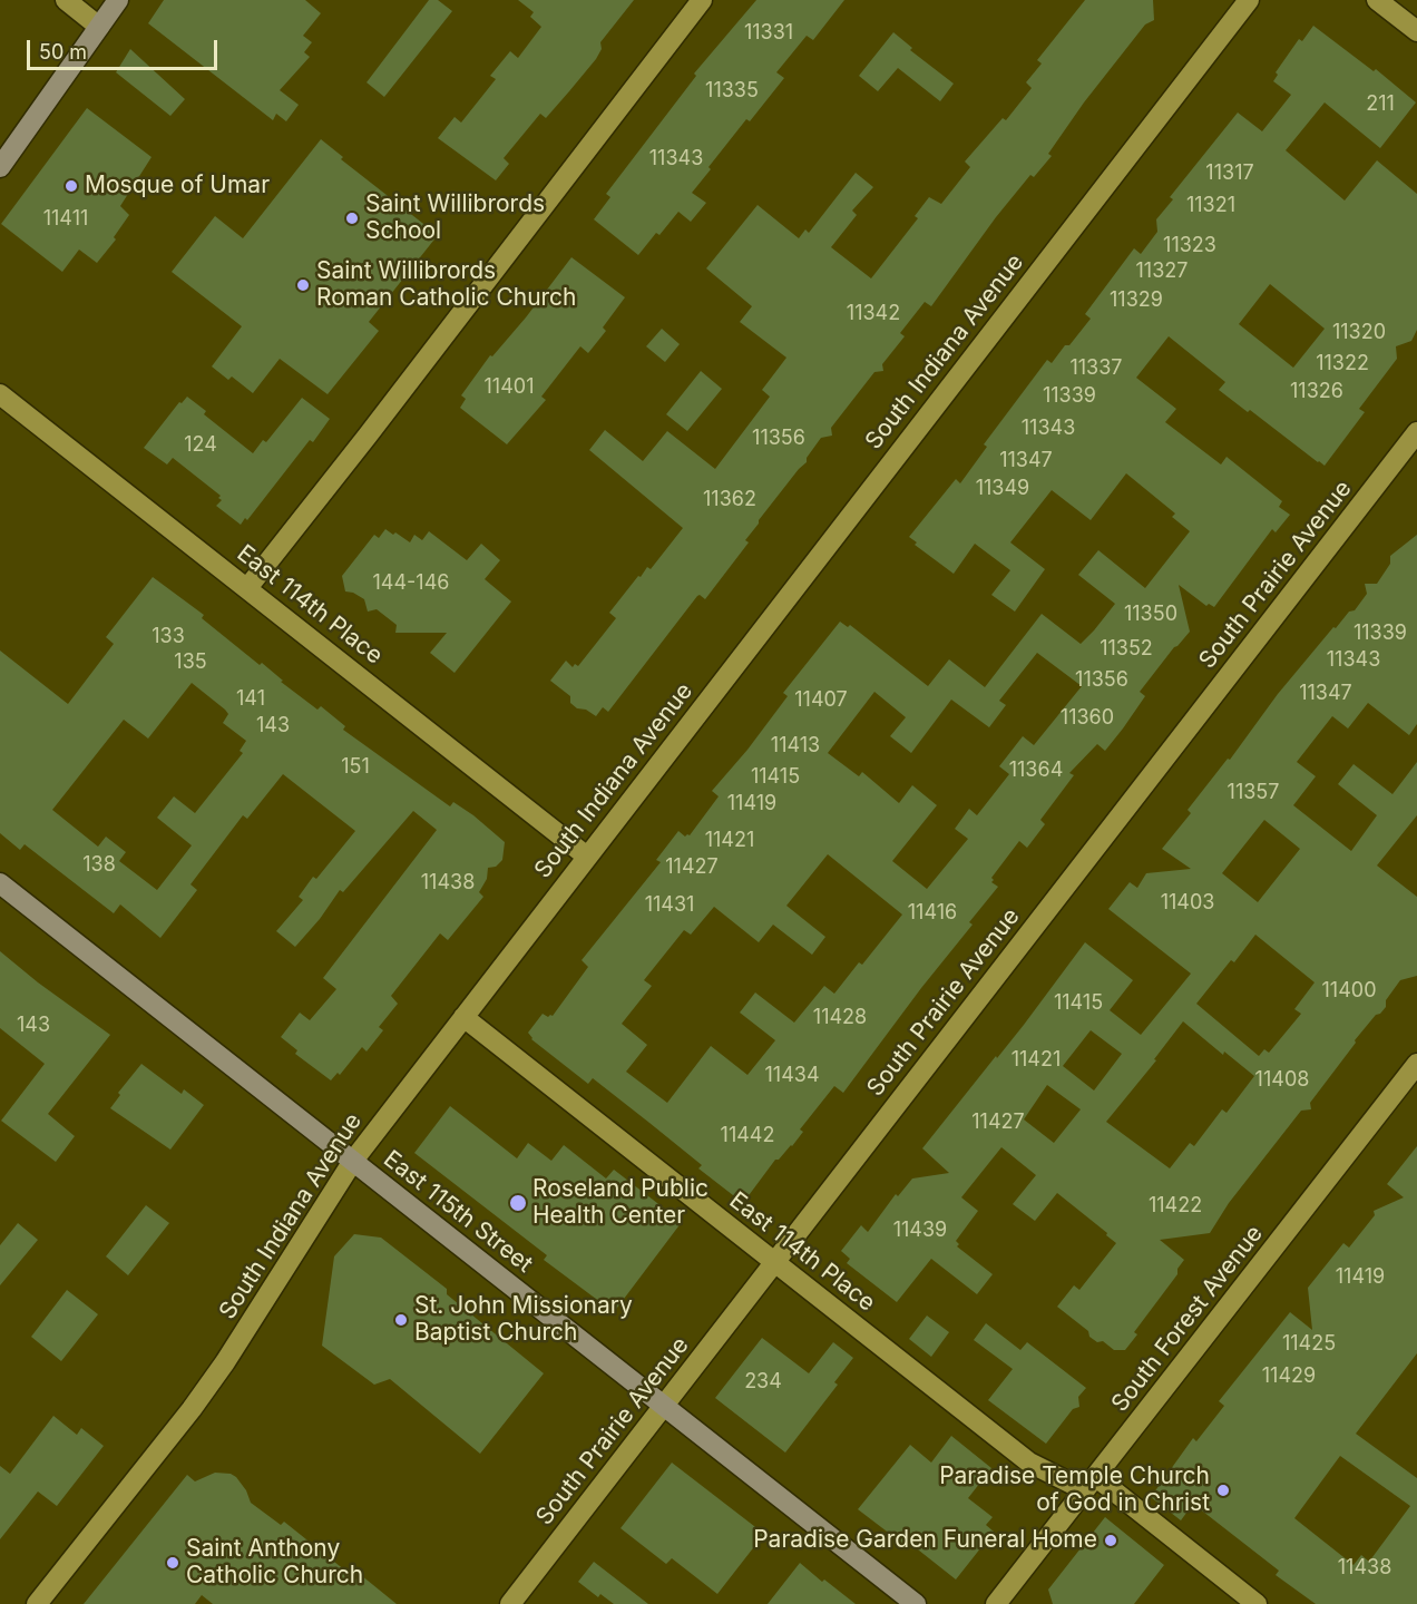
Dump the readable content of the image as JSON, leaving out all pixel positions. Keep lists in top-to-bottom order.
{
  "streets": {
    "street": [
      "South Indiana Avenue",
      "South Prairie Avenue",
      "East 114th Place",
      "East 115th Street",
      "South Forest Avenue"
    ]
  },
  "crossings": [
    ["South Indiana Avenue", "East 114th Place"],
    ["South Indiana Avenue", "East 115th Street"],
    ["South Prairie Avenue", "East 114th Place"],
    ["South Prairie Avenue", "East 115th Street"],
    ["East 114th Place", "South Forest Avenue"]
  ],
  "places": [
    "Mosque of Umar",
    "Saint Willibrords School",
    "Saint Willibrords Roman Catholic Church",
    "Roseland Public Health Center",
    "St. John Missionary Baptist Church",
    "Paradise Temple Church of God in Christ",
    "Paradise Garden Funeral Home",
    "Saint Anthony Catholic Church"
  ],
  "house_numbers": [
    "11331",
    "11335",
    "211",
    "11343",
    "11317",
    "11321",
    "11411",
    "11323",
    "11327",
    "11329",
    "11342",
    "11320",
    "11322",
    "11337",
    "11401",
    "11326",
    "11339",
    "11343",
    "11356",
    "124",
    "11347",
    "11349",
    "11362",
    "144-146",
    "11350",
    "11339",
    "133",
    "11352",
    "11343",
    "135",
    "11356",
    "11347",
    "141",
    "11407",
    "11360",
    "143",
    "11413",
    "151",
    "11364",
    "11415",
    "11357",
    "11419",
    "11421",
    "138",
    "11427",
    "11438",
    "11403",
    "11431",
    "11416",
    "11400",
    "11415",
    "11428",
    "143",
    "11421",
    "11434",
    "11408",
    "11427",
    "11442",
    "11422",
    "11439",
    "11419",
    "11425",
    "11429",
    "234",
    "11438"
  ],
  "scale_bar": "50 m"
}
